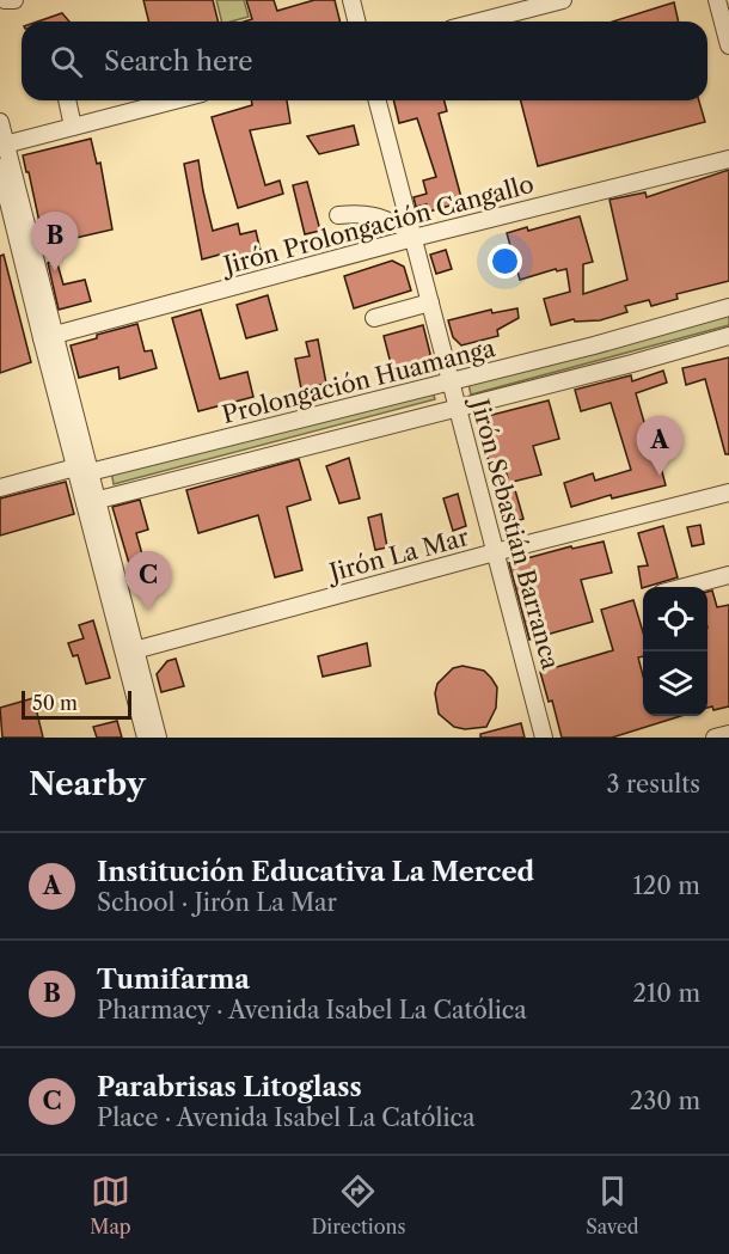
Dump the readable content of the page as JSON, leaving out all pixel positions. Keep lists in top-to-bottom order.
{
  "streets": {
    "street": [
      "Jirón Prolongación Cangallo",
      "Prolongación Huamanga",
      "Jirón Sebastián Barranca",
      "Jirón La Mar"
    ]
  },
  "crossings": [
    ["Jirón Prolongación Cangallo", "Jirón Sebastián Barranca"],
    ["Prolongación Huamanga", "Jirón Sebastián Barranca"],
    ["Jirón Sebastián Barranca", "Jirón La Mar"]
  ],
  "scale_bar": "50 m",
  "page": {
    "search": "Search here",
    "pins": ["B", "A", "C"],
    "scale": "50 m",
    "heading": ["Nearby", "3 results"],
    "list": [
      {
        "mark": "A",
        "name": "Institución Educativa La Merced",
        "note": "School · Jirón La Mar",
        "value": "120 m"
      },
      {
        "mark": "B",
        "name": "Tumifarma",
        "note": "Pharmacy · Avenida Isabel La Católica",
        "value": "210 m"
      },
      {
        "mark": "C",
        "name": "Parabrisas Litoglass",
        "note": "Place · Avenida Isabel La Católica",
        "value": "230 m"
      }
    ],
    "nav": ["Map", "Directions", "Saved"]
  }
}
